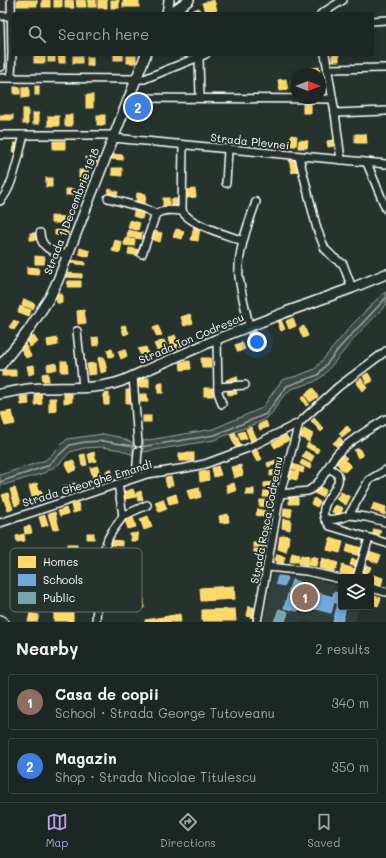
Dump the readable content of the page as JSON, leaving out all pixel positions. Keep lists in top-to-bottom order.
{
  "streets": {
    "main road": ["Strada 1 Decembrie 1918", "Strada Ion Codrescu"],
    "street": ["Strada Plevnei", "Strada Gheorghe Emandi", "Strada Roșca Codreanu"]
  },
  "crossings": [
    ["Strada Plevnei", "Strada 1 Decembrie 1918"],
    ["Strada Gheorghe Emandi", "Strada Roșca Codreanu"]
  ],
  "legend": ["Homes", "Schools", "Public"],
  "north": "right",
  "page": {
    "search": "Search here",
    "pins": ["2", "1"],
    "heading": ["Nearby", "2 results"],
    "list": [
      {
        "mark": "1",
        "name": "Casa de copii",
        "note": "School · Strada George Tutoveanu",
        "value": "340 m"
      },
      {
        "mark": "2",
        "name": "Magazin",
        "note": "Shop · Strada Nicolae Titulescu",
        "value": "350 m"
      }
    ],
    "nav": ["Map", "Directions", "Saved"]
  }
}
